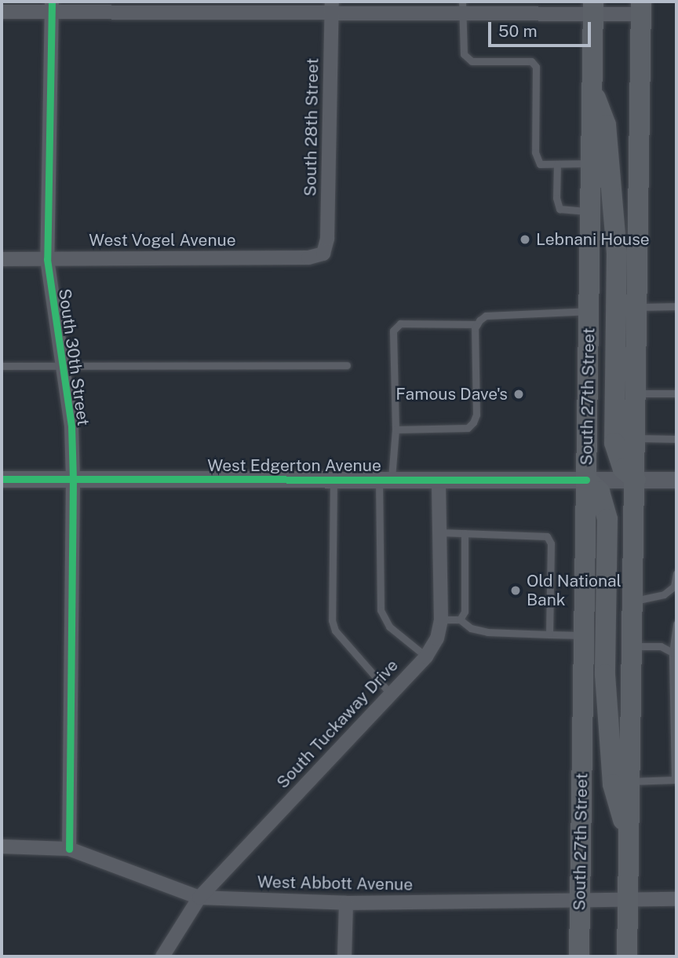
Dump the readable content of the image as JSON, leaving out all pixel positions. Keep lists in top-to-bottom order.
{
  "streets": {
    "main road": ["South 27th Street"],
    "street": [
      "South 28th Street",
      "West Vogel Avenue",
      "South 30th Street",
      "West Edgerton Avenue",
      "South Tuckaway Drive",
      "West Abbott Avenue"
    ]
  },
  "crossings": [
    ["South 28th Street", "West Vogel Avenue"],
    ["West Vogel Avenue", "South 30th Street"],
    ["South 30th Street", "West Edgerton Avenue"],
    ["South 30th Street", "West Abbott Avenue"],
    ["South 27th Street", "West Edgerton Avenue"],
    ["South 27th Street", "West Abbott Avenue"],
    ["West Edgerton Avenue", "South Tuckaway Drive"],
    ["South Tuckaway Drive", "West Abbott Avenue"]
  ],
  "places": ["Lebnani House", "Famous Dave's", "Old National Bank"],
  "scale_bar": "50 m"
}
